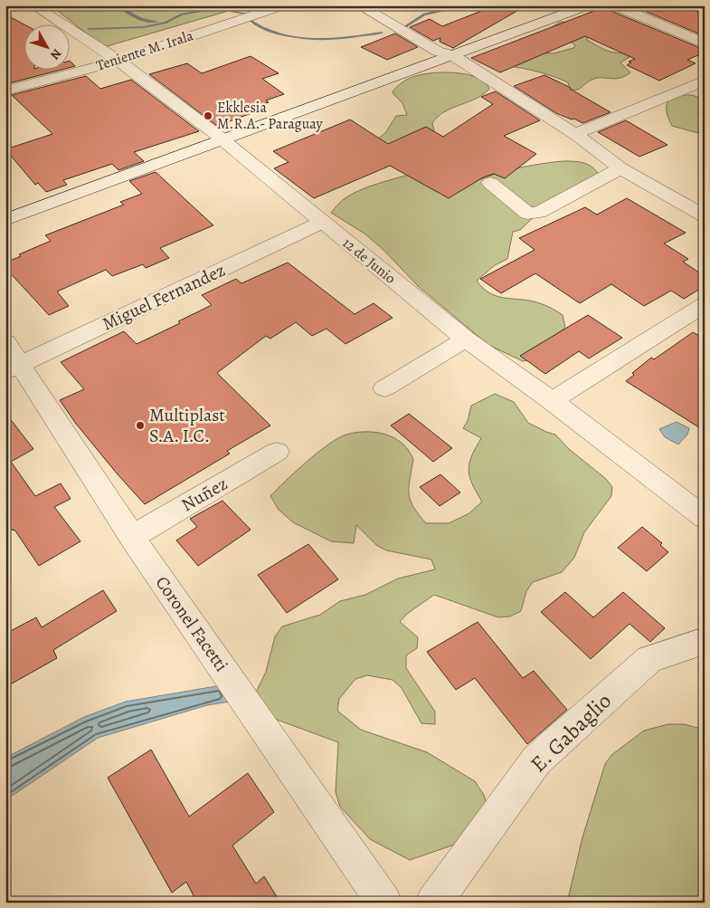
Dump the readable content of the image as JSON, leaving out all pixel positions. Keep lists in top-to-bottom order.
{
  "streets": {
    "street": [
      "Teniente M. Irala",
      "12 de Junio",
      "Miguel Fernandez",
      "Nuñez",
      "Coronel Facetti",
      "E. Gabaglio"
    ]
  },
  "crossings": [
    ["Teniente M. Irala", "12 de Junio"],
    ["12 de Junio", "Miguel Fernandez"],
    ["Miguel Fernandez", "Coronel Facetti"],
    ["Nuñez", "Coronel Facetti"]
  ],
  "places": ["Ekklesia M.R.A.- Paraguay", "Multiplast S.A. I.C."],
  "north": "bottom right"
}
